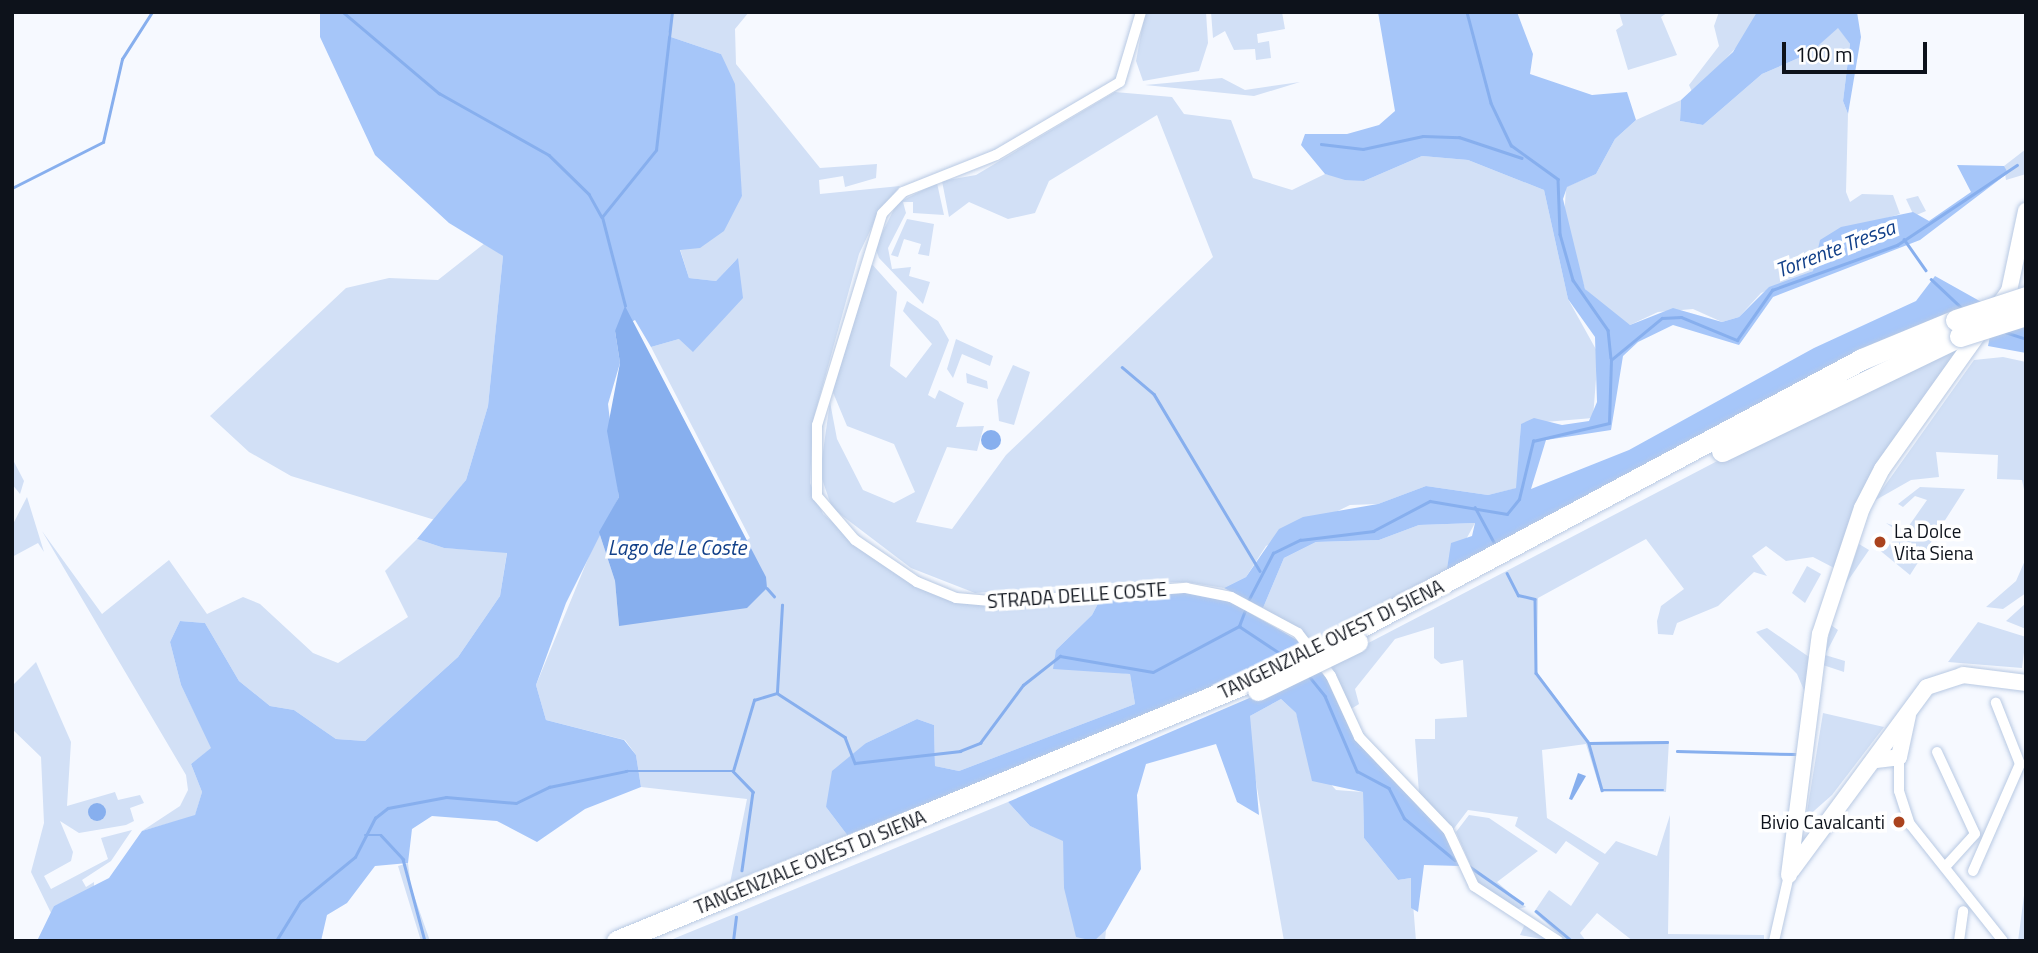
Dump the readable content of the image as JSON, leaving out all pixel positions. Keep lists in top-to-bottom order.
{
  "streets": {
    "highway": ["TANGENZIALE OVEST DI SIENA"],
    "street": ["STRADA DELLE COSTE"]
  },
  "water": ["Torrente Tressa", "Lago de Le Coste"],
  "places": ["La Dolce Vita Siena", "Bivio Cavalcanti"],
  "scale_bar": "100 m"
}
